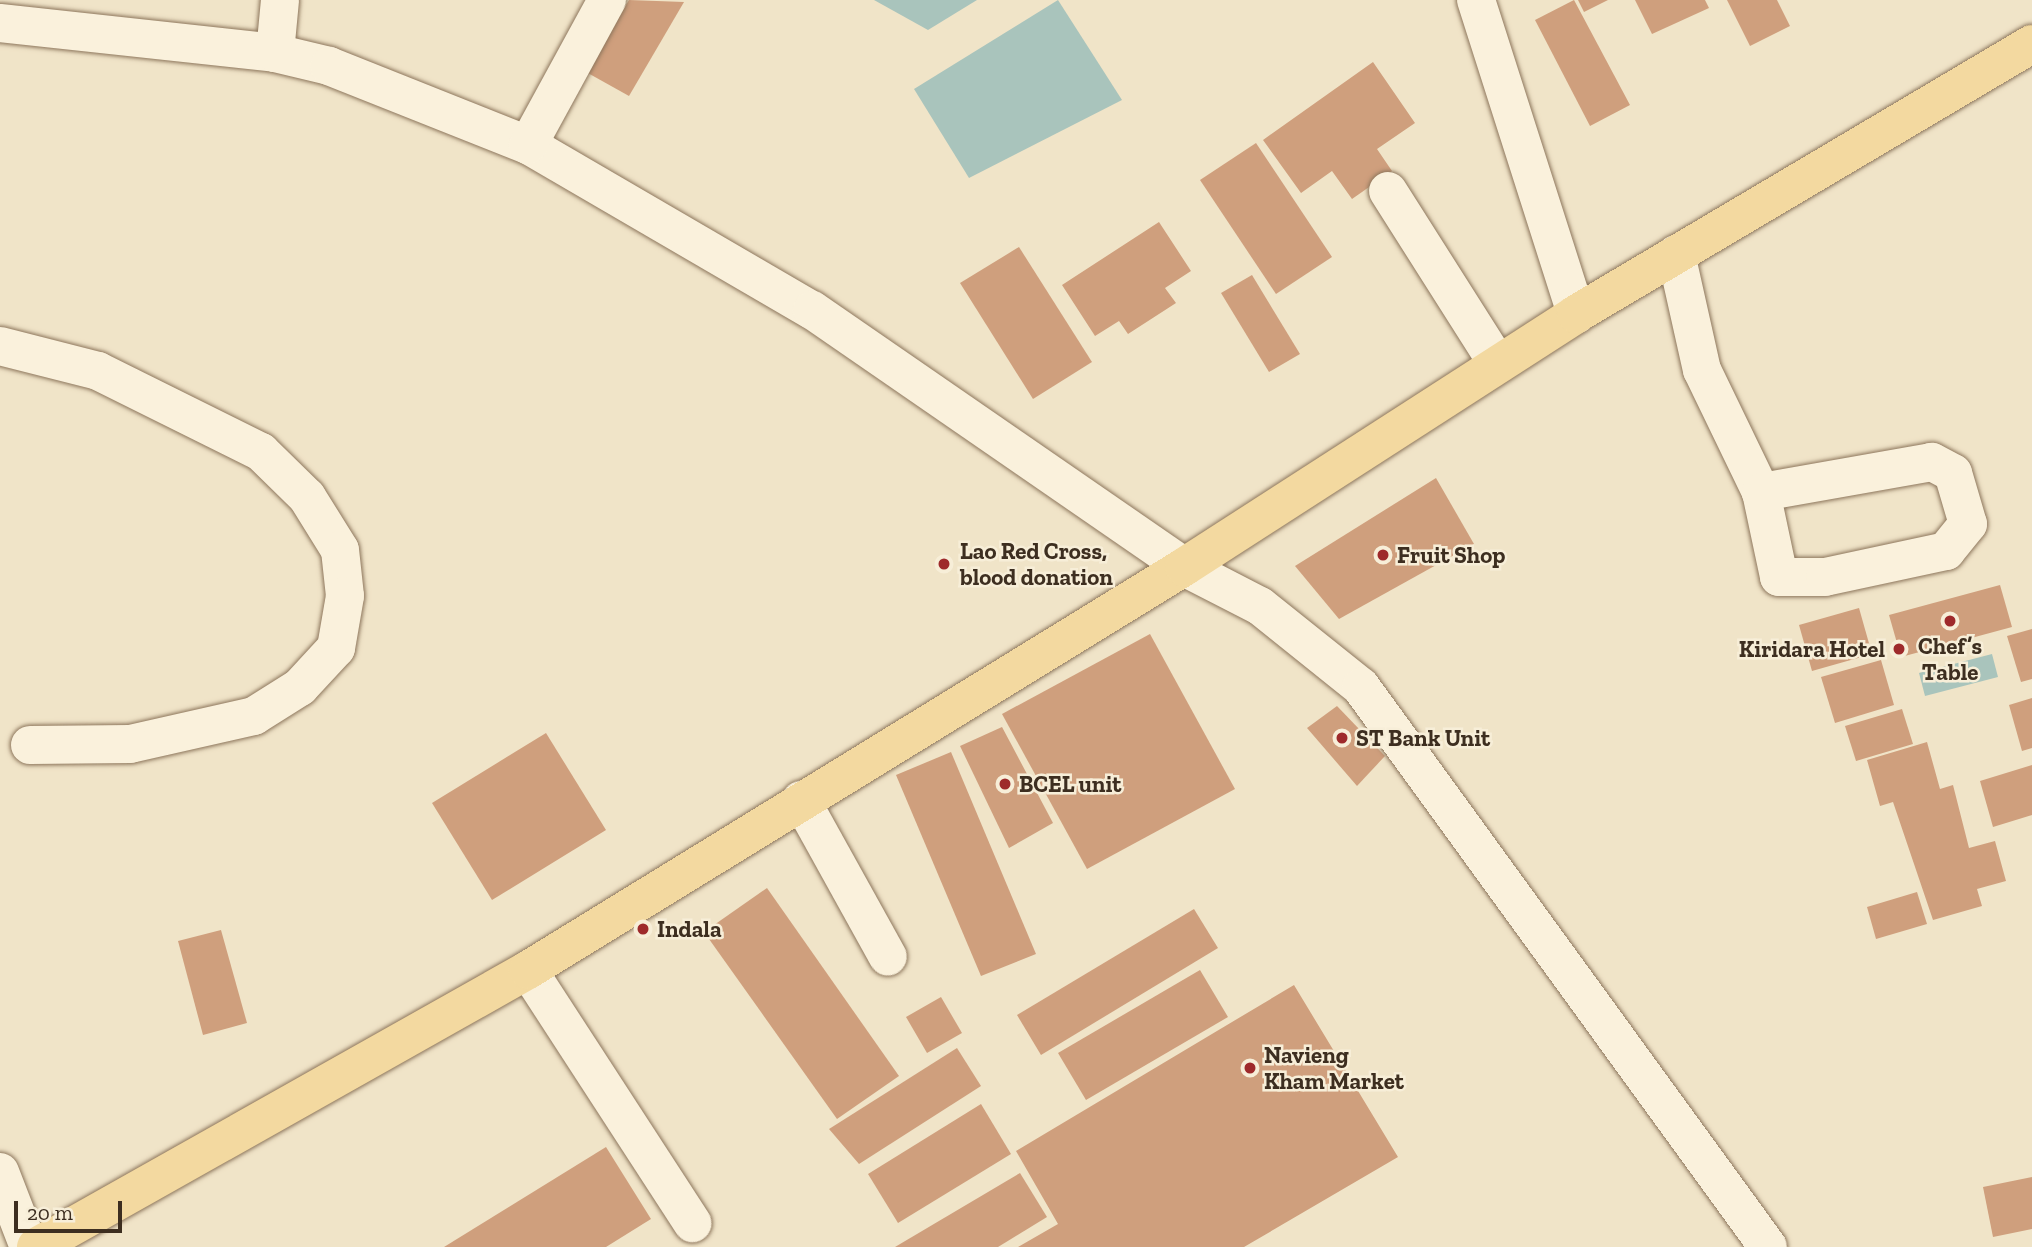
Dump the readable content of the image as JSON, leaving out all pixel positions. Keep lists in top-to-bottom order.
{
  "places": [
    "Fruit Shop",
    "Lao Red Cross, blood donation",
    "Chef’s Table",
    "Kiridara Hotel",
    "ST Bank Unit",
    "BCEL unit",
    "Indala",
    "Navieng Kham Market"
  ],
  "scale_bar": "20 m"
}
